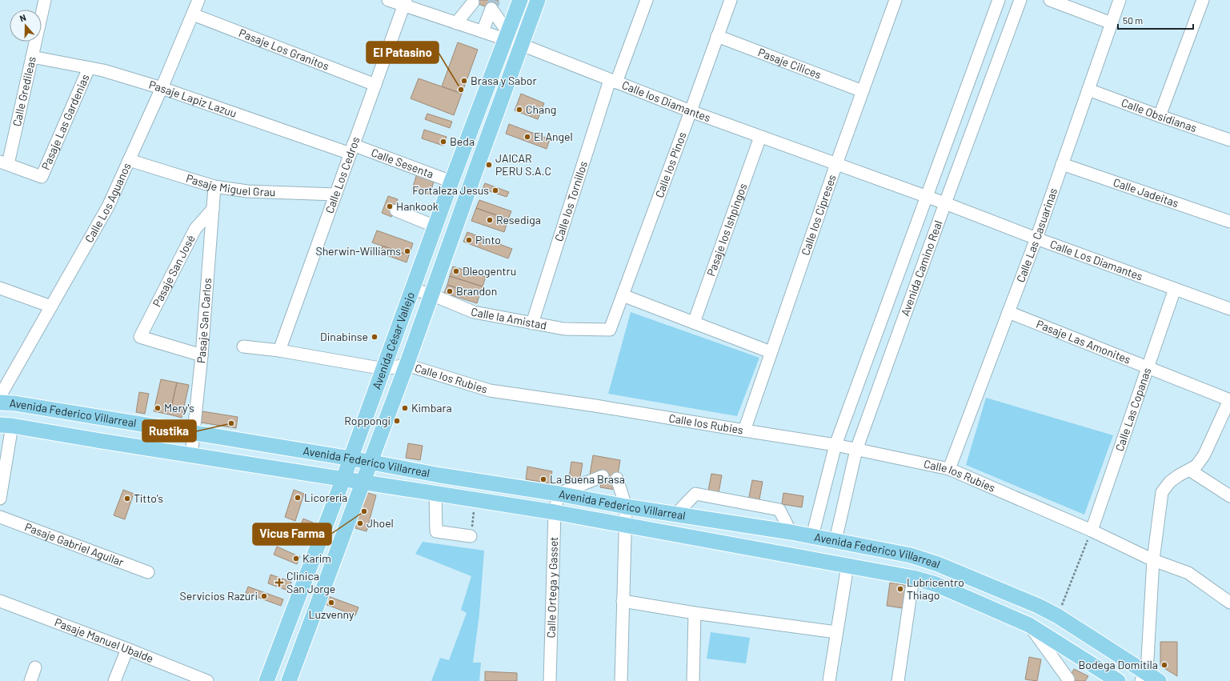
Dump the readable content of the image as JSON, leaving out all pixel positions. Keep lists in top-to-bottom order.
{
  "streets": {
    "main road": ["Avenida César Vallejo", "Avenida Federico Villarreal"],
    "street": [
      "Pasaje Los Granitos",
      "Pasaje Cilices",
      "Calle Gredileas",
      "Pasaje Lapiz Lazuu",
      "Calle los Diamantes",
      "Calle Obsidianas",
      "Pasaje Las Gardenias",
      "Calle Sesenta",
      "Calle los Pinos",
      "Calle Los Cedros",
      "Pasaje Miguel Grau",
      "Calle Jadeitas",
      "Calle los Tornillos",
      "Calle Los Aguanos",
      "Calle los Cipreses",
      "Pasaje los Ishpingos",
      "Calle Las Casuarinas",
      "Calle Los Diamantes",
      "Avenida Camino Real",
      "Pasaje San José",
      "Calle la Amistad",
      "Pasaje San Carlos",
      "Pasaje Las Amonites",
      "Calle los Rubies",
      "Calle Las Copanas",
      "Pasaje Gabriel Aguilar",
      "Calle Ortega y Gasset",
      "Pasaje Manuel Ubalde"
    ]
  },
  "crossings": [
    ["Pasaje Los Granitos", "Calle Los Cedros"],
    ["Pasaje Los Granitos", "Calle Los Aguanos"],
    ["Pasaje Cilices", "Calle los Pinos"],
    ["Pasaje Cilices", "Calle los Cipreses"],
    ["Calle Gredileas", "Pasaje Lapiz Lazuu"],
    ["Calle Gredileas", "Pasaje Las Gardenias"],
    ["Pasaje Lapiz Lazuu", "Pasaje Las Gardenias"],
    ["Pasaje Lapiz Lazuu", "Calle Sesenta"],
    ["Pasaje Lapiz Lazuu", "Calle Los Cedros"],
    ["Pasaje Lapiz Lazuu", "Calle Los Aguanos"],
    ["Calle los Diamantes", "Calle los Pinos"],
    ["Calle los Diamantes", "Calle Los Cedros"],
    ["Calle los Diamantes", "Calle los Tornillos"],
    ["Calle los Diamantes", "Calle los Cipreses"],
    ["Calle los Diamantes", "Pasaje los Ishpingos"],
    ["Calle los Diamantes", "Calle Los Diamantes"],
    ["Calle los Diamantes", "Avenida Camino Real"],
    ["Calle los Diamantes", "Avenida César Vallejo"],
    ["Calle Obsidianas", "Calle Las Casuarinas"],
    ["Calle Sesenta", "Calle Los Cedros"],
    ["Calle Sesenta", "Avenida César Vallejo"],
    ["Calle los Pinos", "Calle la Amistad"],
    ["Calle Los Cedros", "Pasaje Miguel Grau"],
    ["Calle Los Cedros", "Calle los Rubies"],
    ["Pasaje Miguel Grau", "Calle Los Aguanos"],
    ["Pasaje Miguel Grau", "Pasaje San Carlos"],
    ["Calle Jadeitas", "Calle Las Casuarinas"],
    ["Calle los Tornillos", "Calle la Amistad"],
    ["Calle los Cipreses", "Calle los Rubies"],
    ["Calle Las Casuarinas", "Calle Los Diamantes"],
    ["Calle Las Casuarinas", "Pasaje Las Amonites"],
    ["Calle Las Casuarinas", "Calle los Rubies"],
    ["Calle Los Diamantes", "Avenida Camino Real"],
    ["Calle Los Diamantes", "Calle Las Copanas"],
    ["Avenida Camino Real", "Calle los Rubies"],
    ["Avenida Camino Real", "Avenida Federico Villarreal"],
    ["Pasaje San José", "Pasaje San Carlos"],
    ["Calle la Amistad", "Avenida César Vallejo"],
    ["Pasaje San Carlos", "Avenida Federico Villarreal"],
    ["Avenida César Vallejo", "Calle los Rubies"],
    ["Avenida César Vallejo", "Avenida Federico Villarreal"],
    ["Pasaje Las Amonites", "Calle Las Copanas"],
    ["Calle los Rubies", "Calle Las Copanas"],
    ["Avenida Federico Villarreal", "Calle Ortega y Gasset"]
  ],
  "places": {
    "other": [
      "Brasa y Sabor",
      "El Patasino",
      "Chang",
      "El Angel",
      "Beda",
      "JAICAR PERU S.A.C",
      "Fortaleza Jesus",
      "Hankook",
      "Resediga",
      "Pinto",
      "Sherwin-Williams",
      "Dleogentru",
      "Brandon",
      "Dinabinse",
      "Mery's",
      "Kimbara",
      "Roppongi",
      "Rustika",
      "La Buena Brasa",
      "Licorería",
      "Titto's",
      "Vicus Farma",
      "Jhoel",
      "Karim",
      "Lubricentro Thiago",
      "Servicios Razuri",
      "Luzvenny",
      "Bodega Domitila"
    ],
    "health": ["Clinica San Jorge"]
  },
  "scale_bar": "50 m",
  "north": "top"
}
